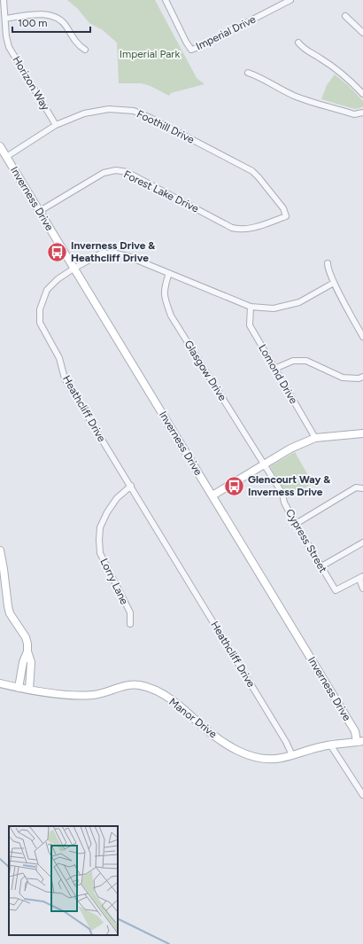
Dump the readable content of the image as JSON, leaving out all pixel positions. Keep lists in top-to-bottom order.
{
  "streets": {
    "street": [
      "Imperial Drive",
      "Horizon Way",
      "Foothill Drive",
      "Forest Lake Drive",
      "Inverness Drive",
      "Glasgow Drive",
      "Lomond Drive",
      "Heathcliff Drive",
      "Cypress Street",
      "Lorry Lane",
      "Manor Drive"
    ]
  },
  "crossings": [
    ["Horizon Way", "Foothill Drive"],
    ["Foothill Drive", "Forest Lake Drive"],
    ["Foothill Drive", "Inverness Drive"],
    ["Forest Lake Drive", "Inverness Drive"],
    ["Inverness Drive", "Heathcliff Drive"],
    ["Inverness Drive", "Manor Drive"],
    ["Glasgow Drive", "Heathcliff Drive"],
    ["Glasgow Drive", "Cypress Street"],
    ["Lomond Drive", "Heathcliff Drive"],
    ["Heathcliff Drive", "Lorry Lane"],
    ["Heathcliff Drive", "Manor Drive"]
  ],
  "parks": ["Imperial Park"],
  "places": {
    "bus stop": ["Inverness Drive & Heathcliff Drive", "Glencourt Way & Inverness Drive"]
  },
  "scale_bar": "100 m"
}
